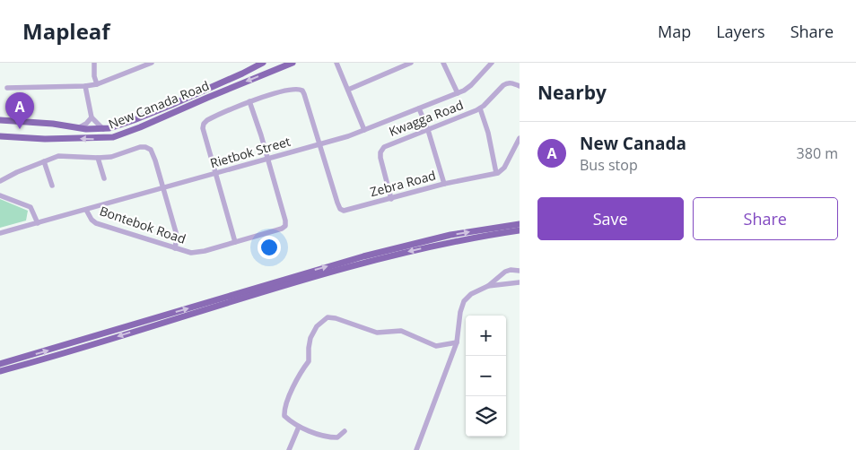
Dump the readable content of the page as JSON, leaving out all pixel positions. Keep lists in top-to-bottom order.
{
  "streets": {
    "main road": ["New Canada Road"],
    "street": [
      "Kwagga Road",
      "Rietbok Street",
      "Zebra Road",
      "Bontebok Road"
    ]
  },
  "crossings": [
    ["Kwagga Road", "Zebra Road"],
    ["Rietbok Street", "Zebra Road"],
    ["Rietbok Street", "Bontebok Road"]
  ],
  "page": {
    "header": "Mapleaf",
    "nav": ["Map", "Layers", "Share"],
    "heading": "Nearby",
    "pins": "A",
    "list": [
      {
        "mark": "A",
        "name": "New Canada",
        "note": "Bus stop",
        "value": "380 m"
      }
    ],
    "buttons": ["Save", "Share"],
    "map_buttons": ["+", "−"]
  }
}
